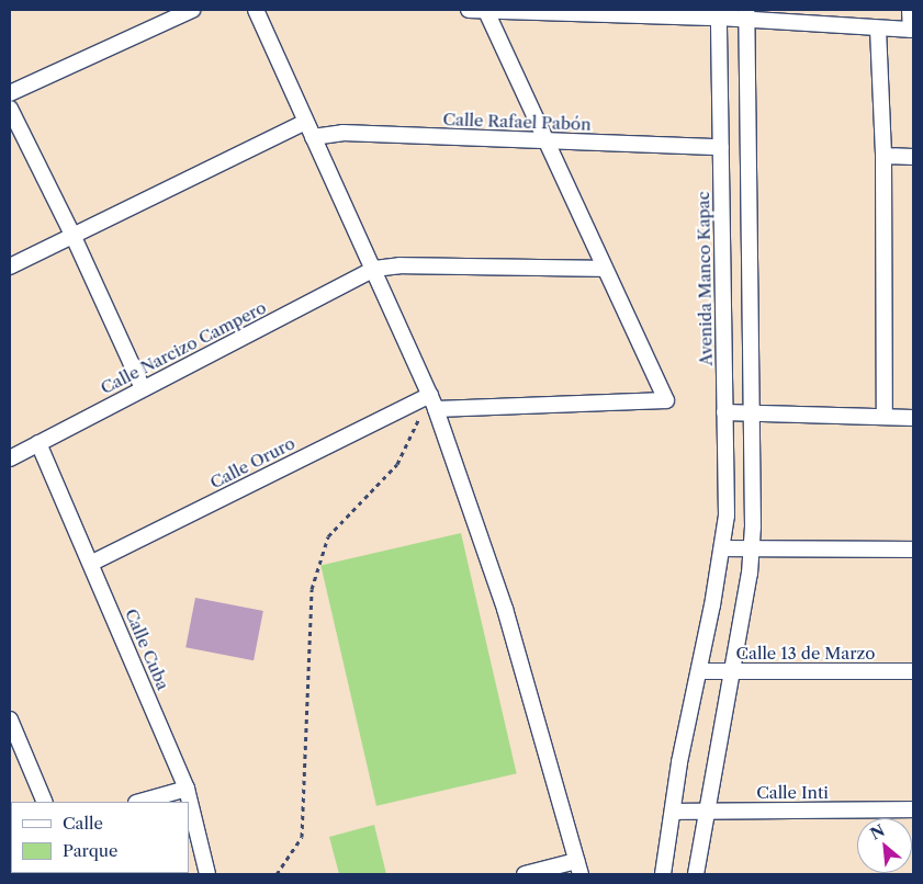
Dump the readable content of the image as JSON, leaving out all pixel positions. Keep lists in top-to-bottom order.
{
  "streets": {
    "street": [
      "Calle Rafael Pabón",
      "Avenida Manco Kapac",
      "Calle Narcizo Campero",
      "Calle Oruro",
      "Calle Cuba",
      "Calle 13 de Marzo",
      "Calle Inti"
    ]
  },
  "crossings": [
    ["Calle Rafael Pabón", "Avenida Manco Kapac"],
    ["Avenida Manco Kapac", "Calle 13 de Marzo"],
    ["Avenida Manco Kapac", "Calle Inti"],
    ["Calle Narcizo Campero", "Calle Cuba"],
    ["Calle Oruro", "Calle Cuba"]
  ],
  "legend": ["Calle", "Parque"],
  "north": "top left"
}
